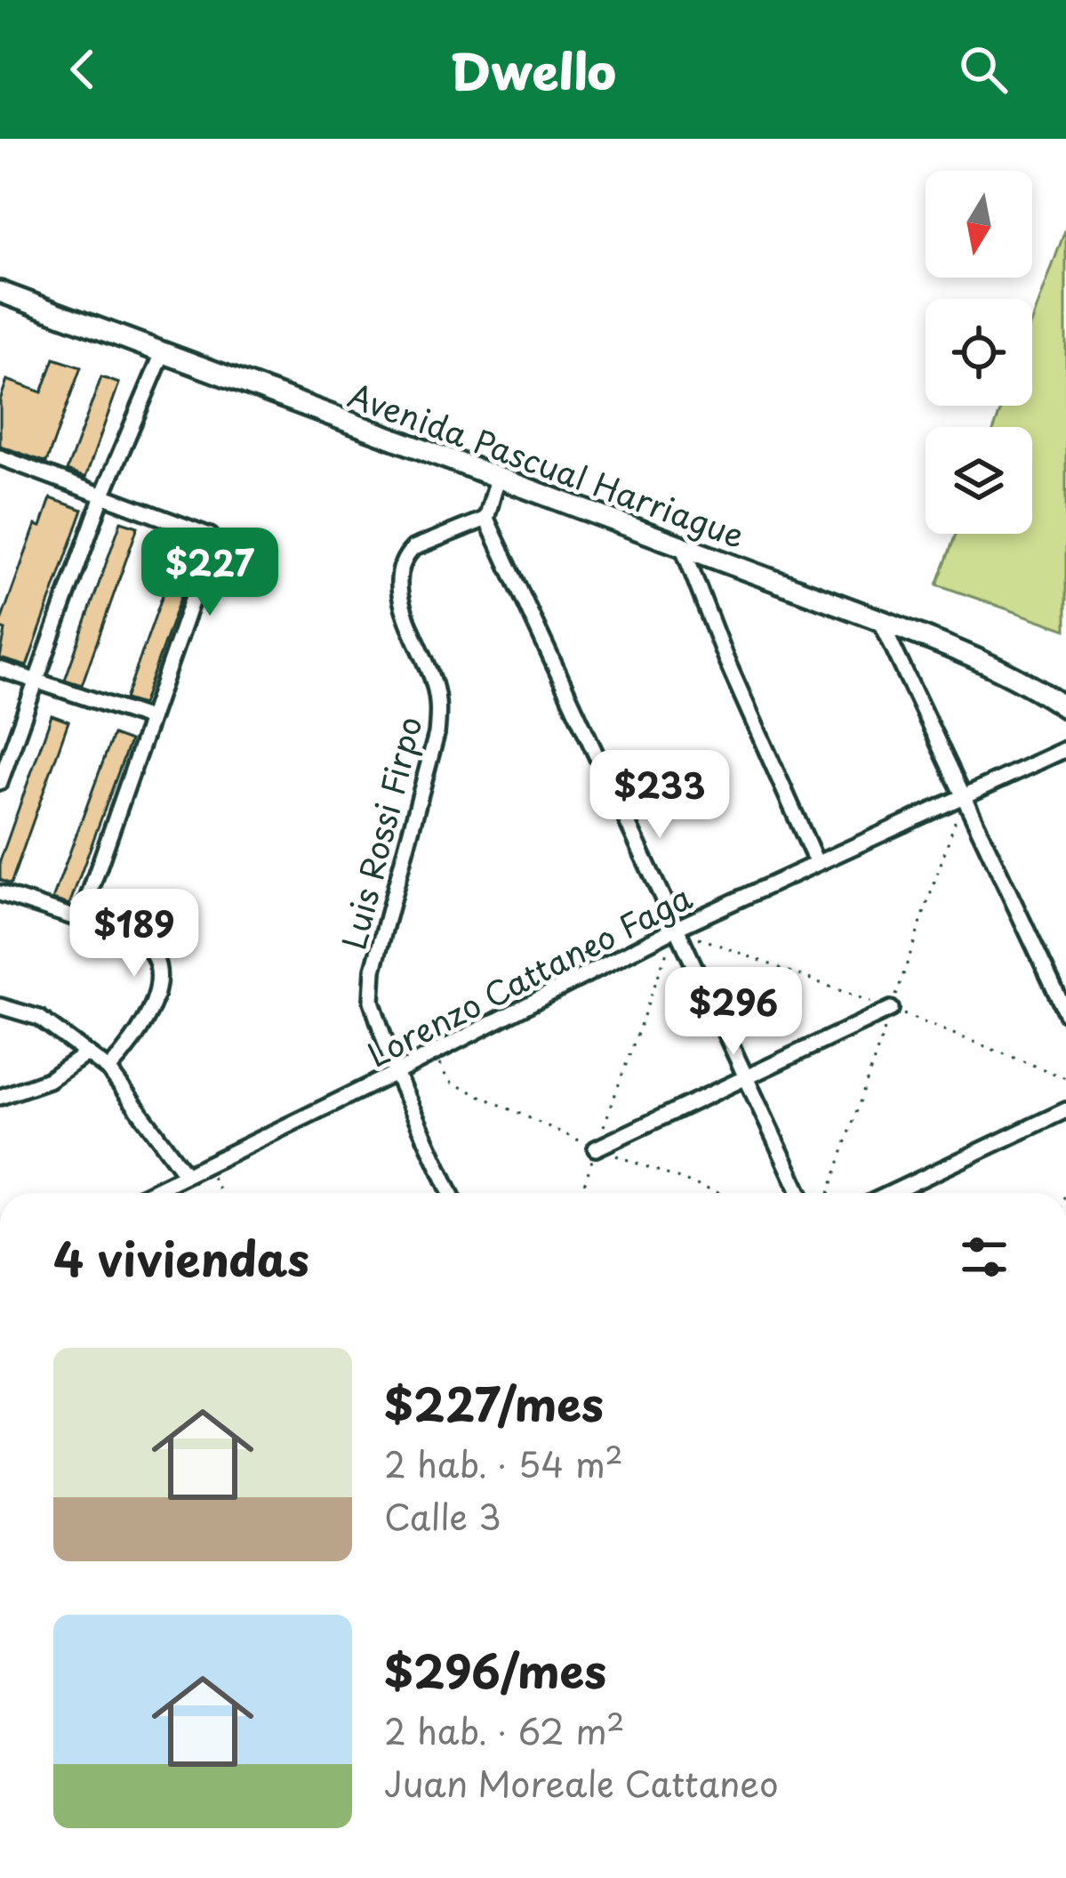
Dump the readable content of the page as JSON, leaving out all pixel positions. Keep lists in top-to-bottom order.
{
  "streets": {
    "street": ["Avenida Pascual Harriague", "Luis Rossi Firpo", "Lorenzo Cattaneo Faga"]
  },
  "crossings": [
    ["Luis Rossi Firpo", "Lorenzo Cattaneo Faga"]
  ],
  "north": "bottom",
  "page": {
    "header": "Dwello",
    "price": [
      "$227",
      "$233",
      "$189",
      "$296"
    ],
    "heading": "4 viviendas",
    "list": [
      {
        "name": "$227/mes",
        "note": "2 hab. · 54 m² · Calle 3"
      },
      {
        "name": "$296/mes",
        "note": "2 hab. · 62 m² · Juan Moreale Cattaneo"
      }
    ]
  }
}
